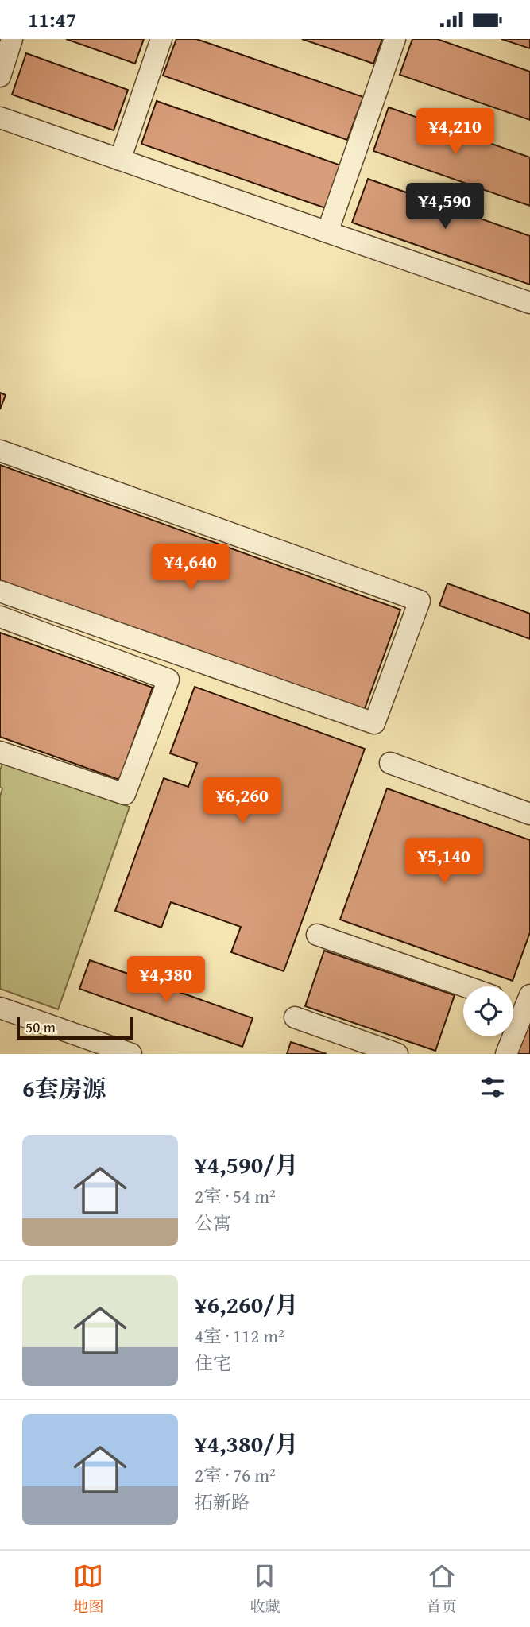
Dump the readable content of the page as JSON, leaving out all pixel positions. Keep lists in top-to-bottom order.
{
  "scale_bar": "50 m",
  "page": {
    "status": "11:47",
    "price": [
      "¥4,210",
      "¥4,590",
      "¥4,640",
      "¥6,260",
      "¥5,140",
      "¥4,380"
    ],
    "scale": "50 m",
    "heading": "6套房源",
    "list": [
      {
        "name": "¥4,590/月",
        "note": "2室 · 54 m² · 公寓"
      },
      {
        "name": "¥6,260/月",
        "note": "4室 · 112 m² · 住宅"
      },
      {
        "name": "¥4,380/月",
        "note": "2室 · 76 m² · 拓新路"
      }
    ],
    "tabs": ["地图", "收藏", "首页"]
  }
}
